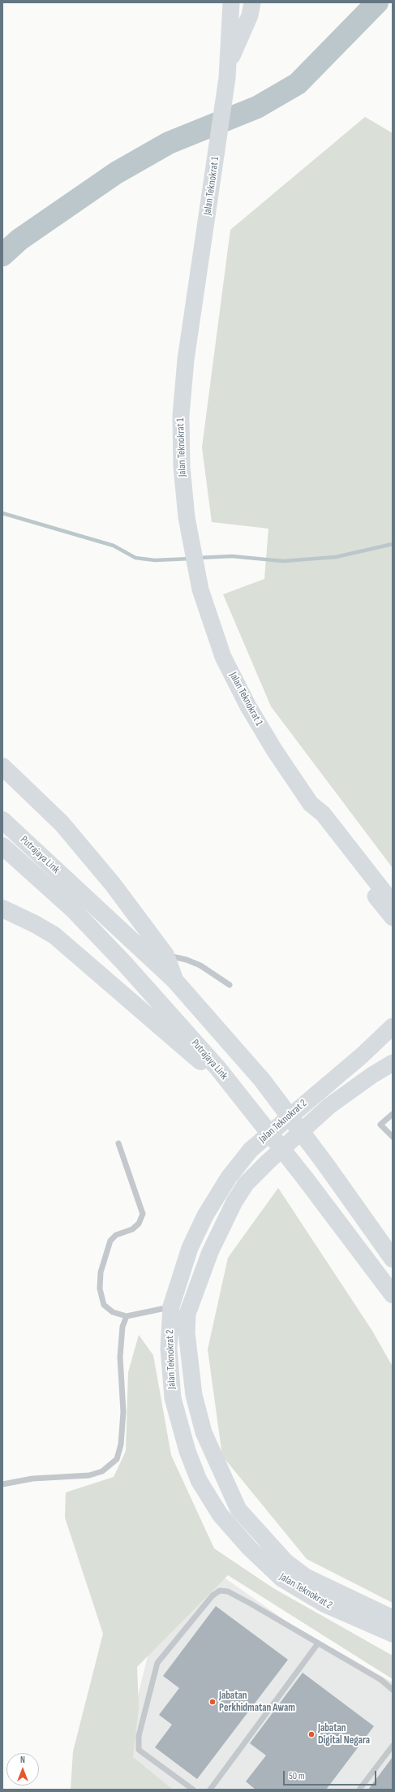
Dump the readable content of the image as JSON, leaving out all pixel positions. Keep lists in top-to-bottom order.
{
  "streets": {
    "highway": ["Putrajaya Link"],
    "main road": ["Jalan Teknokrat 1", "Jalan Teknokrat 2"]
  },
  "places": ["Jabatan Perkhidmatan Awam", "Jabatan Digital Negara"],
  "scale_bar": "50 m",
  "north": "top"
}
